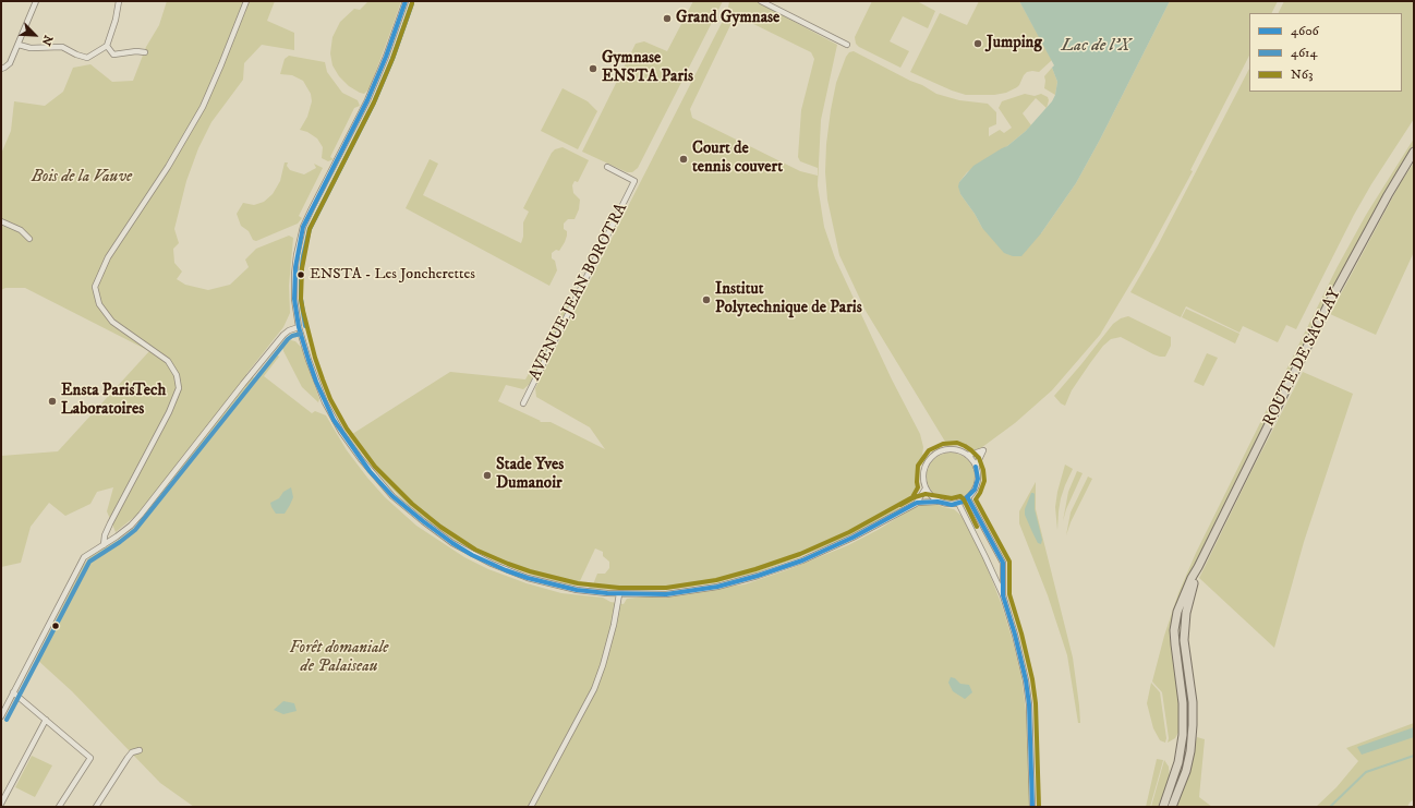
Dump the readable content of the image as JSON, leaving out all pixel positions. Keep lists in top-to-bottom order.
{
  "streets": {
    "main road": ["ROUTE DE SACLAY"],
    "street": ["AVENUE JEAN BOROTRA"]
  },
  "water": ["Lac de l'X"],
  "parks": ["Bois de la Vauve", "Forêt domaniale de Palaiseau"],
  "places": [
    "Grand Gymnase",
    "Jumping",
    "Gymnase ENSTA Paris",
    "Court de tennis couvert",
    "ENSTA - Les Joncherettes",
    "Institut Polytechnique de Paris",
    "Ensta ParisTech Laboratoires",
    "Stade Yves Dumanoir"
  ],
  "lines": ["transit line 4606", "transit line 4614", "transit line N63"],
  "legend": ["4606", "4614", "N63"],
  "north": "bottom right"
}
